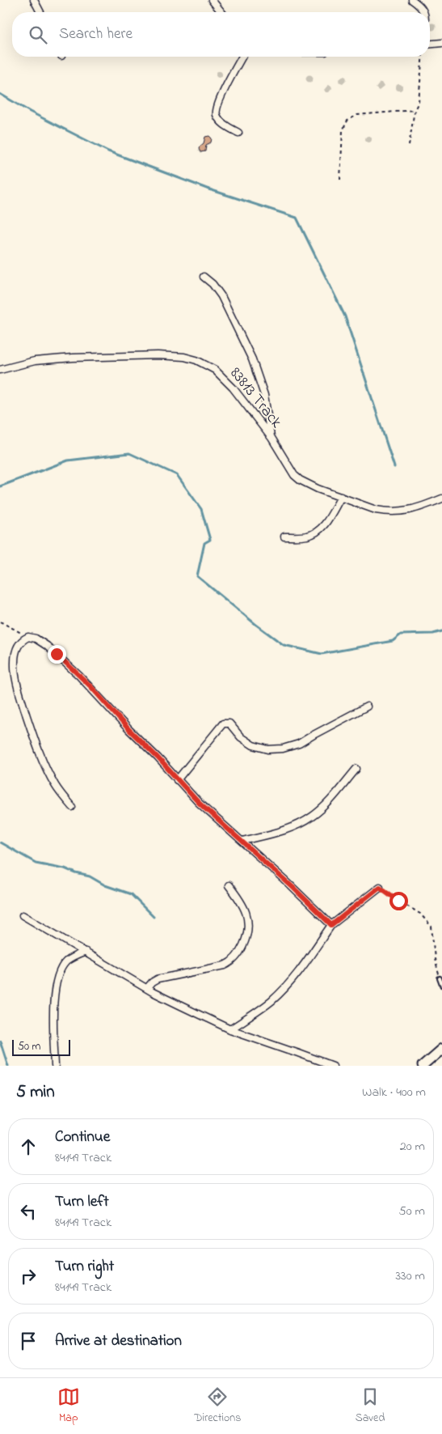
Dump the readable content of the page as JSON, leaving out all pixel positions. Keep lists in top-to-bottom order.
{
  "streets": {
    "street": ["83813 Track"]
  },
  "scale_bar": "50 m",
  "page": {
    "search": "Search here",
    "scale": "50 m",
    "heading": ["5 min", "Walk · 400 m"],
    "list": [
      ["Continue", "84149 Track", "20 m"],
      ["Turn left", "84149 Track", "50 m"],
      ["Turn right", "84149 Track", "330 m"],
      "Arrive at destination"
    ],
    "nav": ["Map", "Directions", "Saved"]
  }
}
